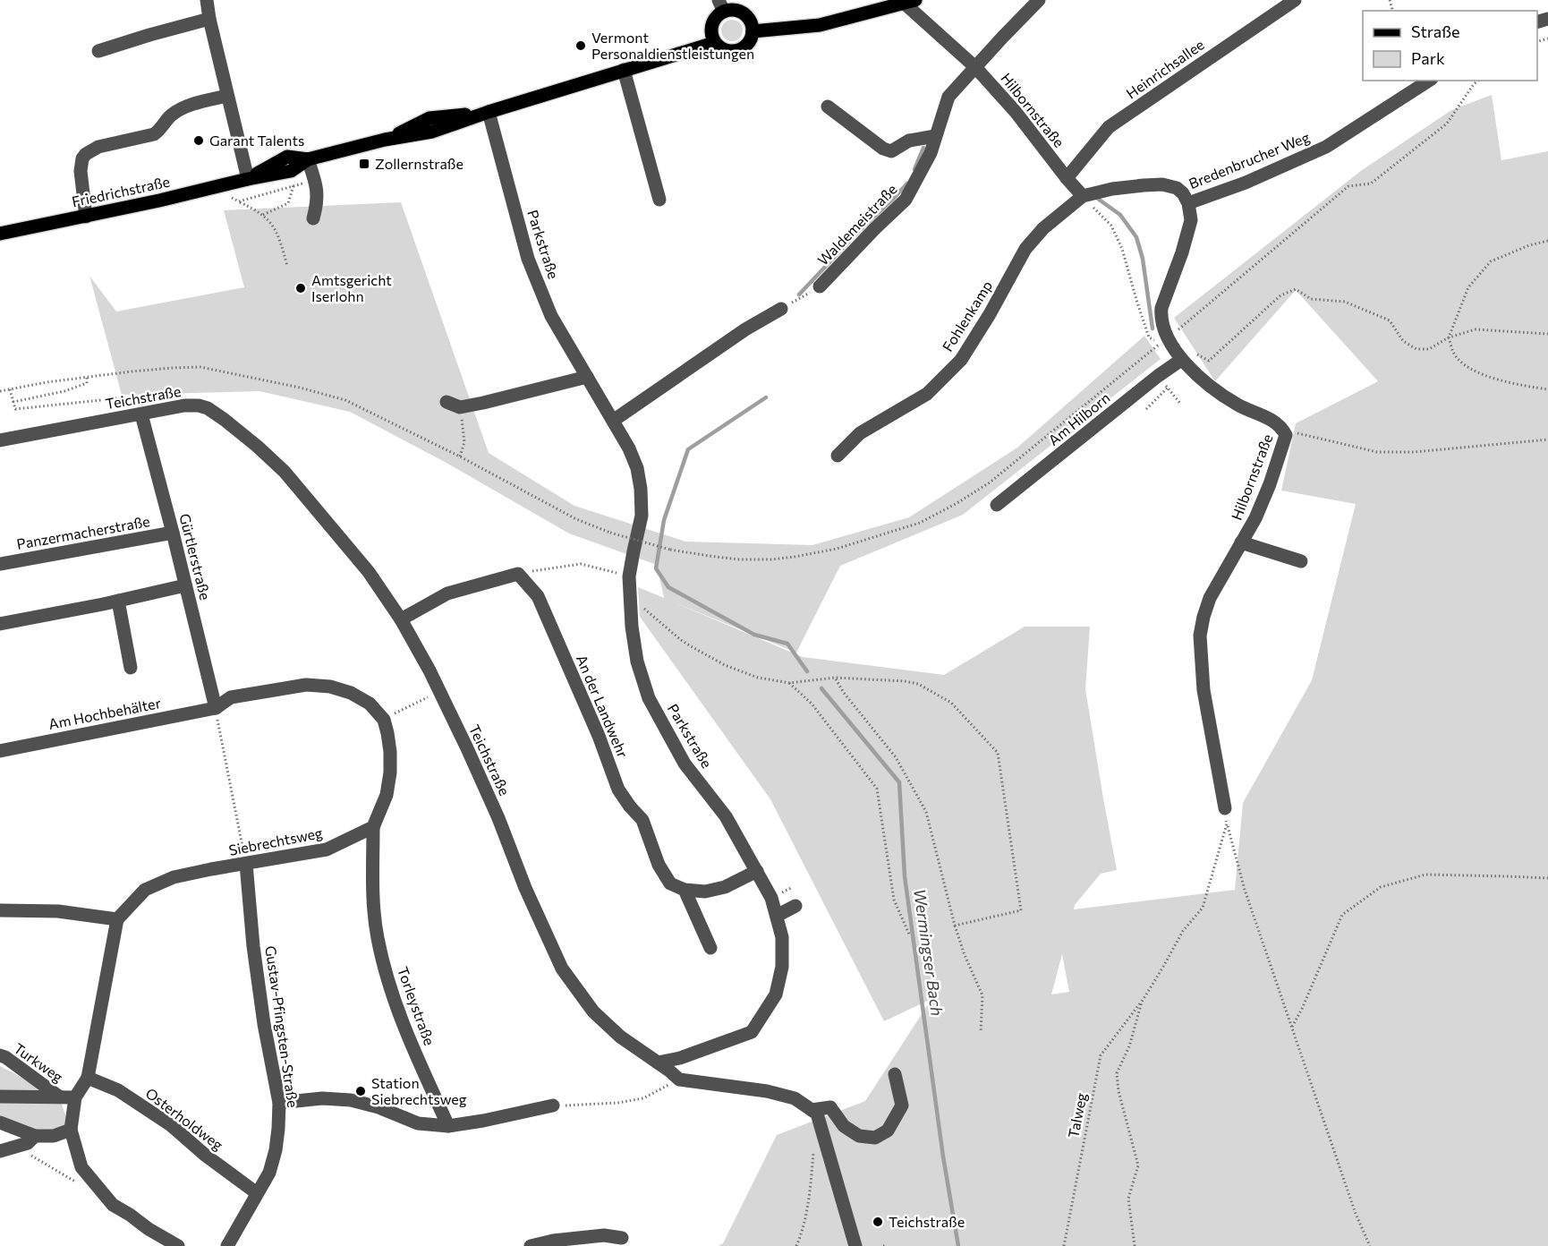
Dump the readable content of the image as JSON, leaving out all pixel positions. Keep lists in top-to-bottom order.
{
  "streets": {
    "main road": ["Friedrichstraße"],
    "street": [
      "Heinrichsallee",
      "Hilbornstraße",
      "Bredenbrucher Weg",
      "Waldemeistraße",
      "Parkstraße",
      "Fohlenkamp",
      "Teichstraße",
      "Am Hilborn",
      "Panzermacherstraße",
      "Gürtlerstraße",
      "An der Landwehr",
      "Am Hochbehälter",
      "Siebrechtsweg",
      "Torleystraße",
      "Gustav-Pfingsten-Straße",
      "Turkweg",
      "Osterholdweg"
    ],
    "path": ["Talweg"]
  },
  "crossings": [
    ["Heinrichsallee", "Hilbornstraße"],
    ["Hilbornstraße", "Bredenbrucher Weg"],
    ["Hilbornstraße", "Waldemeistraße"],
    ["Hilbornstraße", "Fohlenkamp"],
    ["Hilbornstraße", "Am Hilborn"],
    ["Friedrichstraße", "Parkstraße"],
    ["Parkstraße", "Teichstraße"],
    ["Teichstraße", "Gürtlerstraße"],
    ["Panzermacherstraße", "Gürtlerstraße"],
    ["Gürtlerstraße", "Am Hochbehälter"],
    ["Gürtlerstraße", "Siebrechtsweg"],
    ["Gürtlerstraße", "Torleystraße"],
    ["Gürtlerstraße", "Gustav-Pfingsten-Straße"],
    ["Am Hochbehälter", "Siebrechtsweg"],
    ["Am Hochbehälter", "Torleystraße"],
    ["Am Hochbehälter", "Gustav-Pfingsten-Straße"],
    ["Siebrechtsweg", "Torleystraße"],
    ["Siebrechtsweg", "Gustav-Pfingsten-Straße"],
    ["Torleystraße", "Gustav-Pfingsten-Straße"],
    ["Gustav-Pfingsten-Straße", "Osterholdweg"]
  ],
  "water": ["Wermingser Bach"],
  "places": {
    "other": [
      "Vermont Personaldienstleistungen",
      "Garant Talents",
      "Amtsgericht Iserlohn",
      "Station Siebrechtsweg",
      "Teichstraße"
    ],
    "transit": ["Zollernstraße"]
  },
  "legend": ["Straße", "Park"]
}
